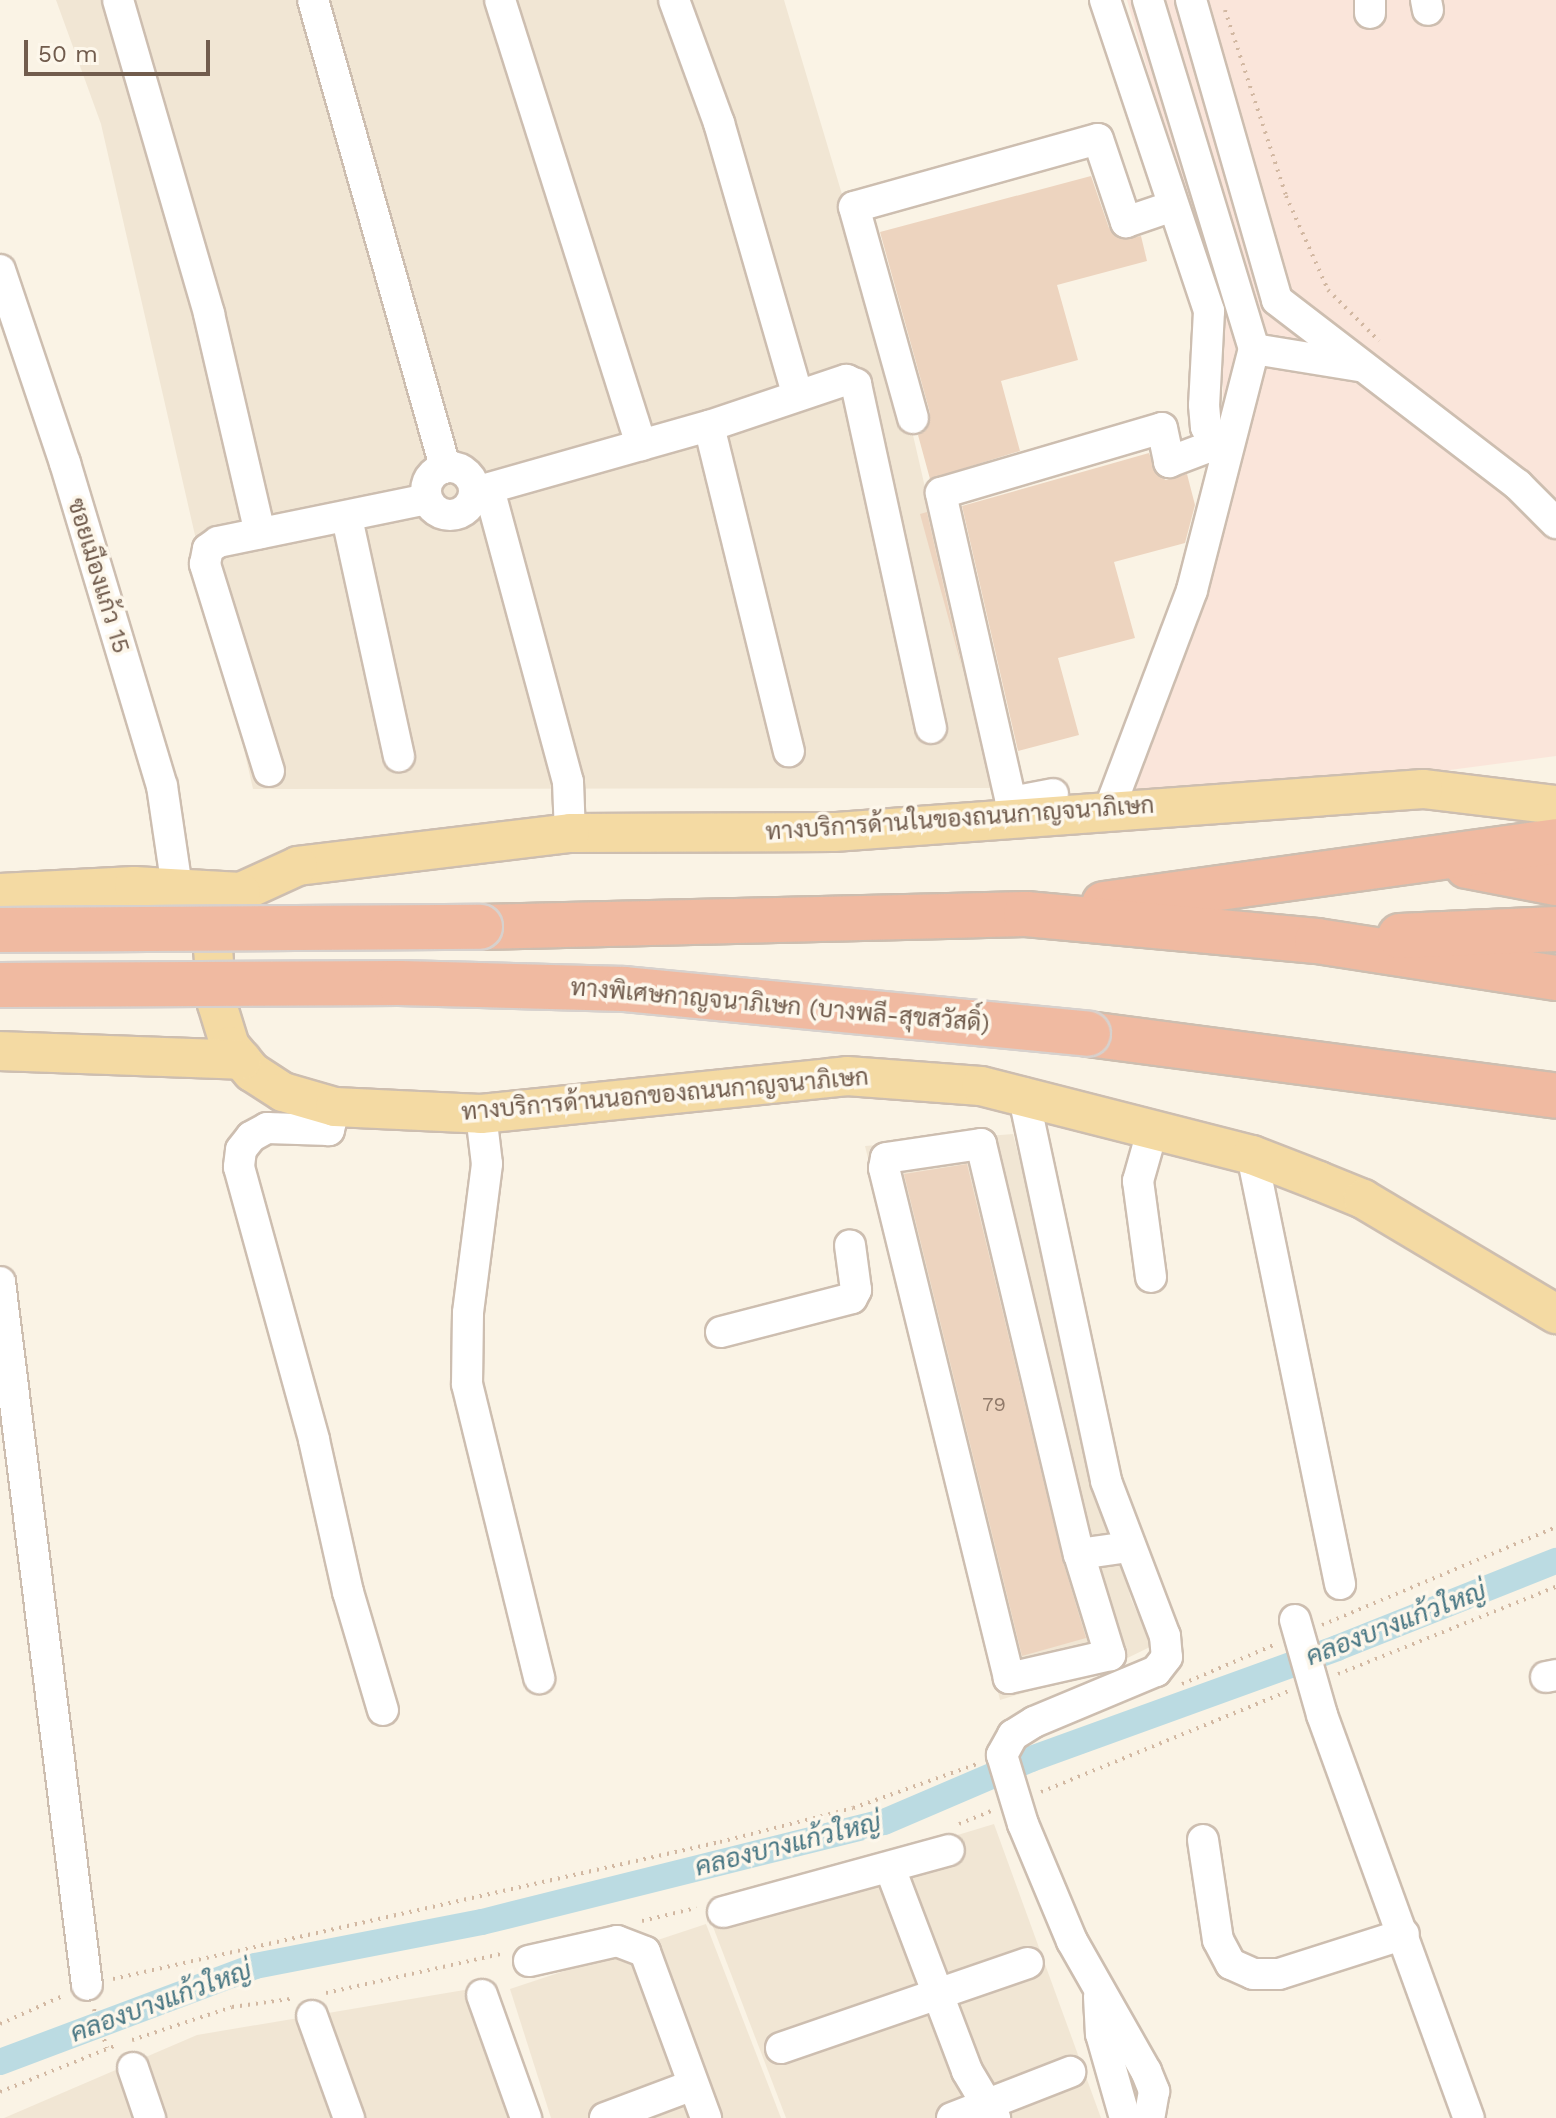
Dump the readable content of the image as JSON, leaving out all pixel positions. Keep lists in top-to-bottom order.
{
  "streets": {
    "highway": ["ทางพิเศษกาญจนาภิเษก (บางพลี-สุขสวัสดิ์)"],
    "main road": ["ทางบริการด้านในของถนนกาญจนาภิเษก", "ทางบริการด้านนอกของถนนกาญจนาภิเษก"],
    "street": ["ซอยเมืองแก้ว 15"]
  },
  "crossings": [
    ["ทางบริการด้านในของถนนกาญจนาภิเษก", "ทางบริการด้านนอกของถนนกาญจนาภิเษก"]
  ],
  "water": ["คลองบางแก้วใหญ่"],
  "house_numbers": ["79"],
  "scale_bar": "50 m"
}
